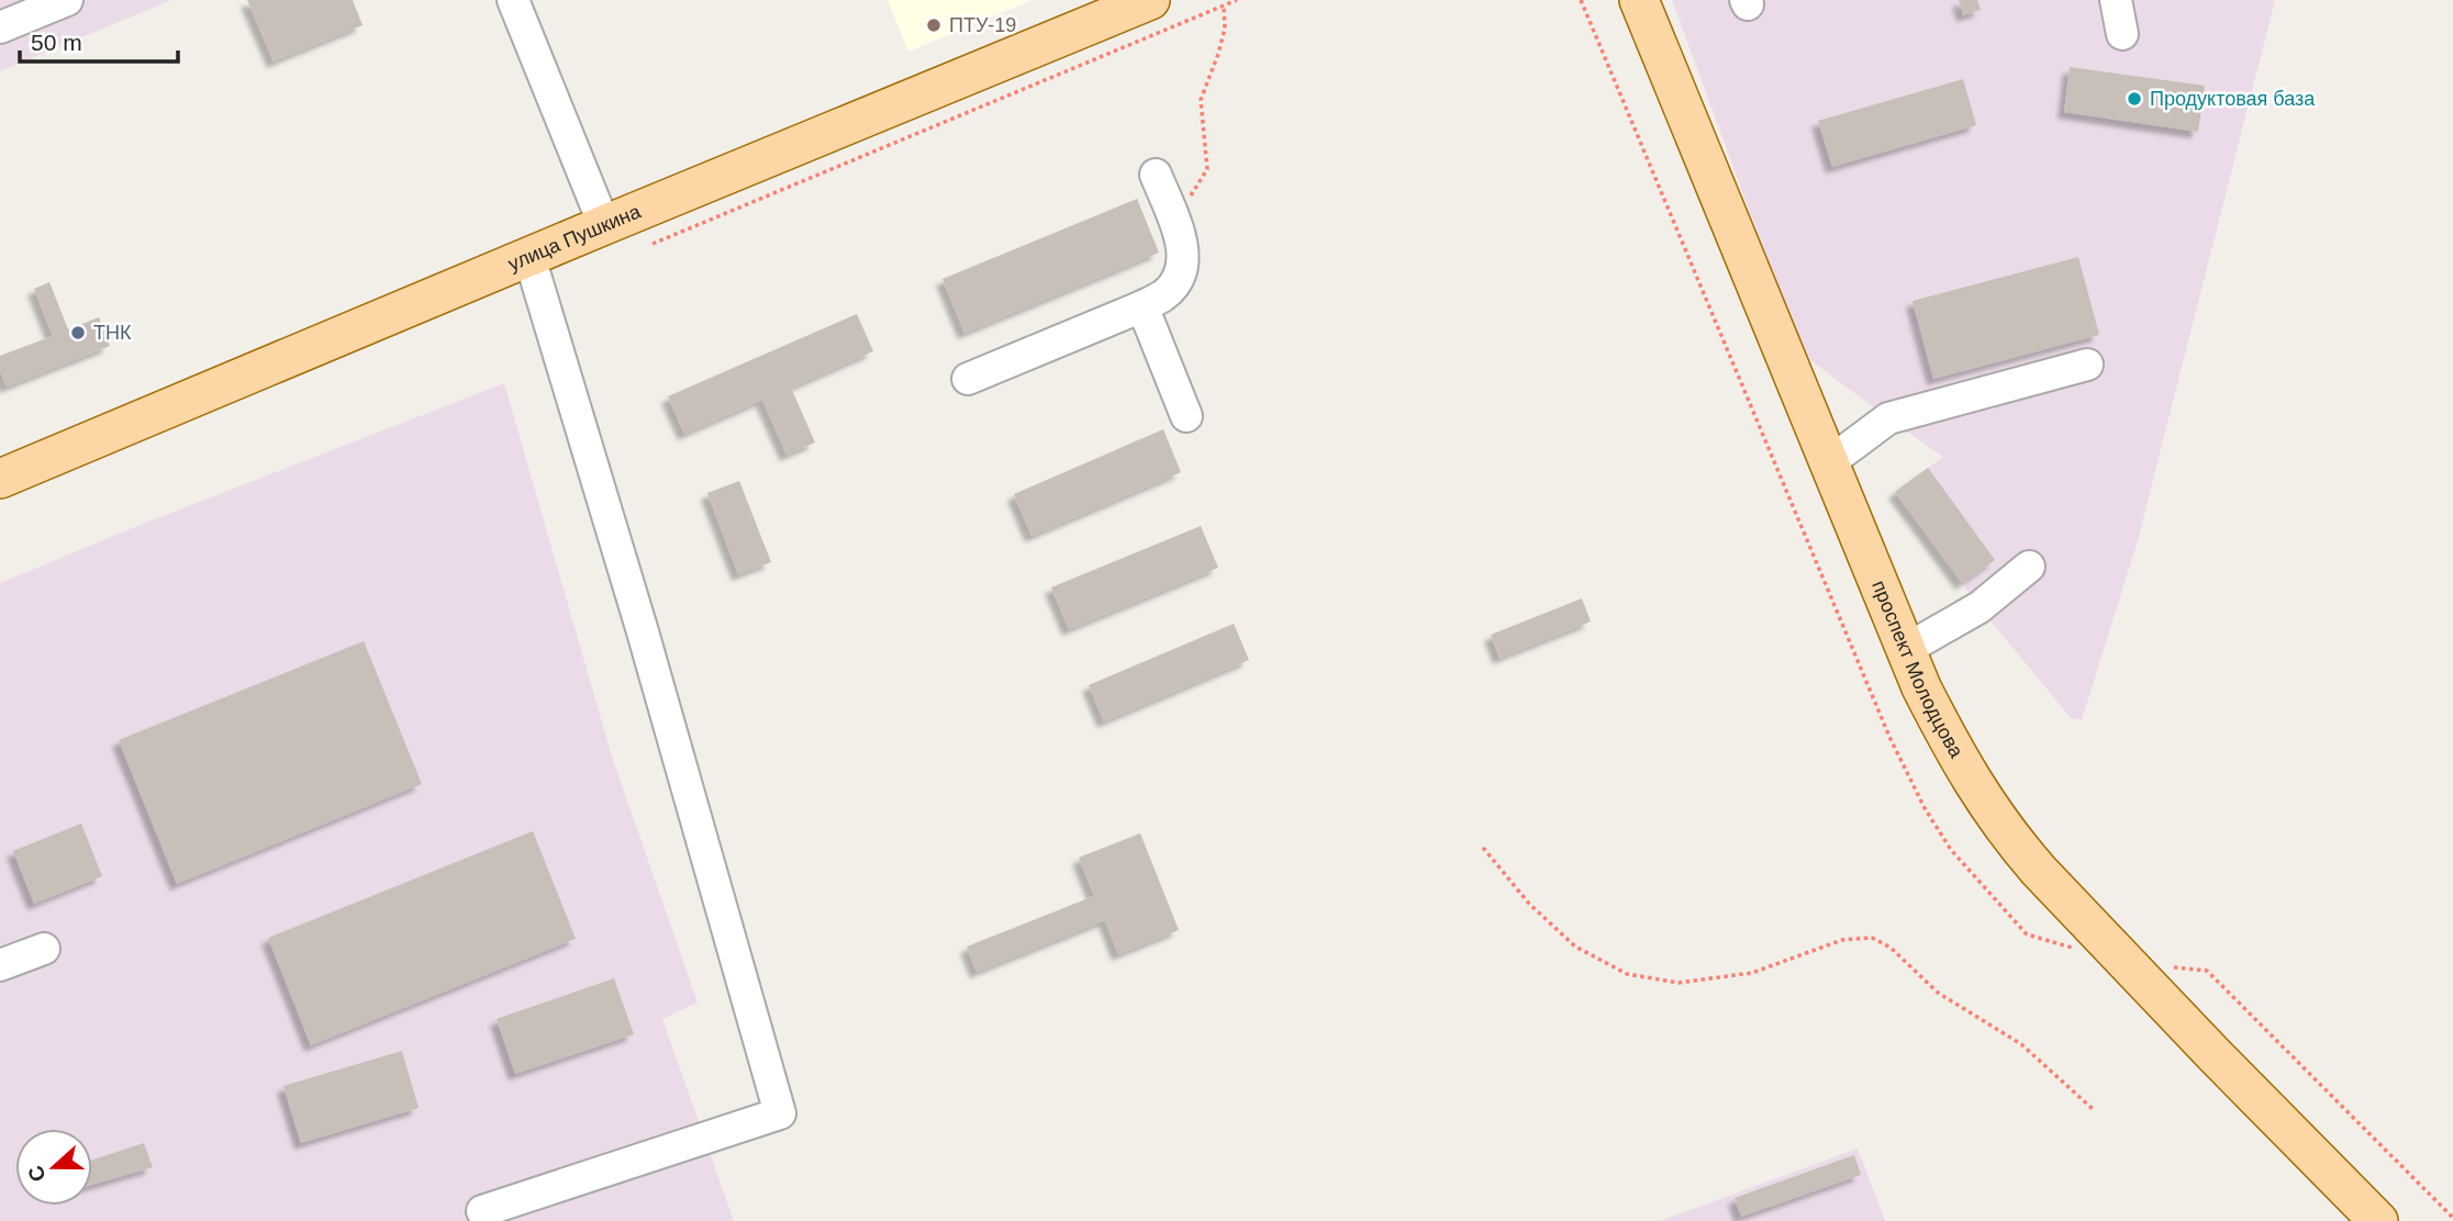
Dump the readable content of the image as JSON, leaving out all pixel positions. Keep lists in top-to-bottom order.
{
  "streets": {
    "main road": ["улица Пушкина", "проспект Молодцова"]
  },
  "places": ["ПТУ-19", "Продуктовая база", "ТНК"],
  "scale_bar": "50 m",
  "north": "left"
}
